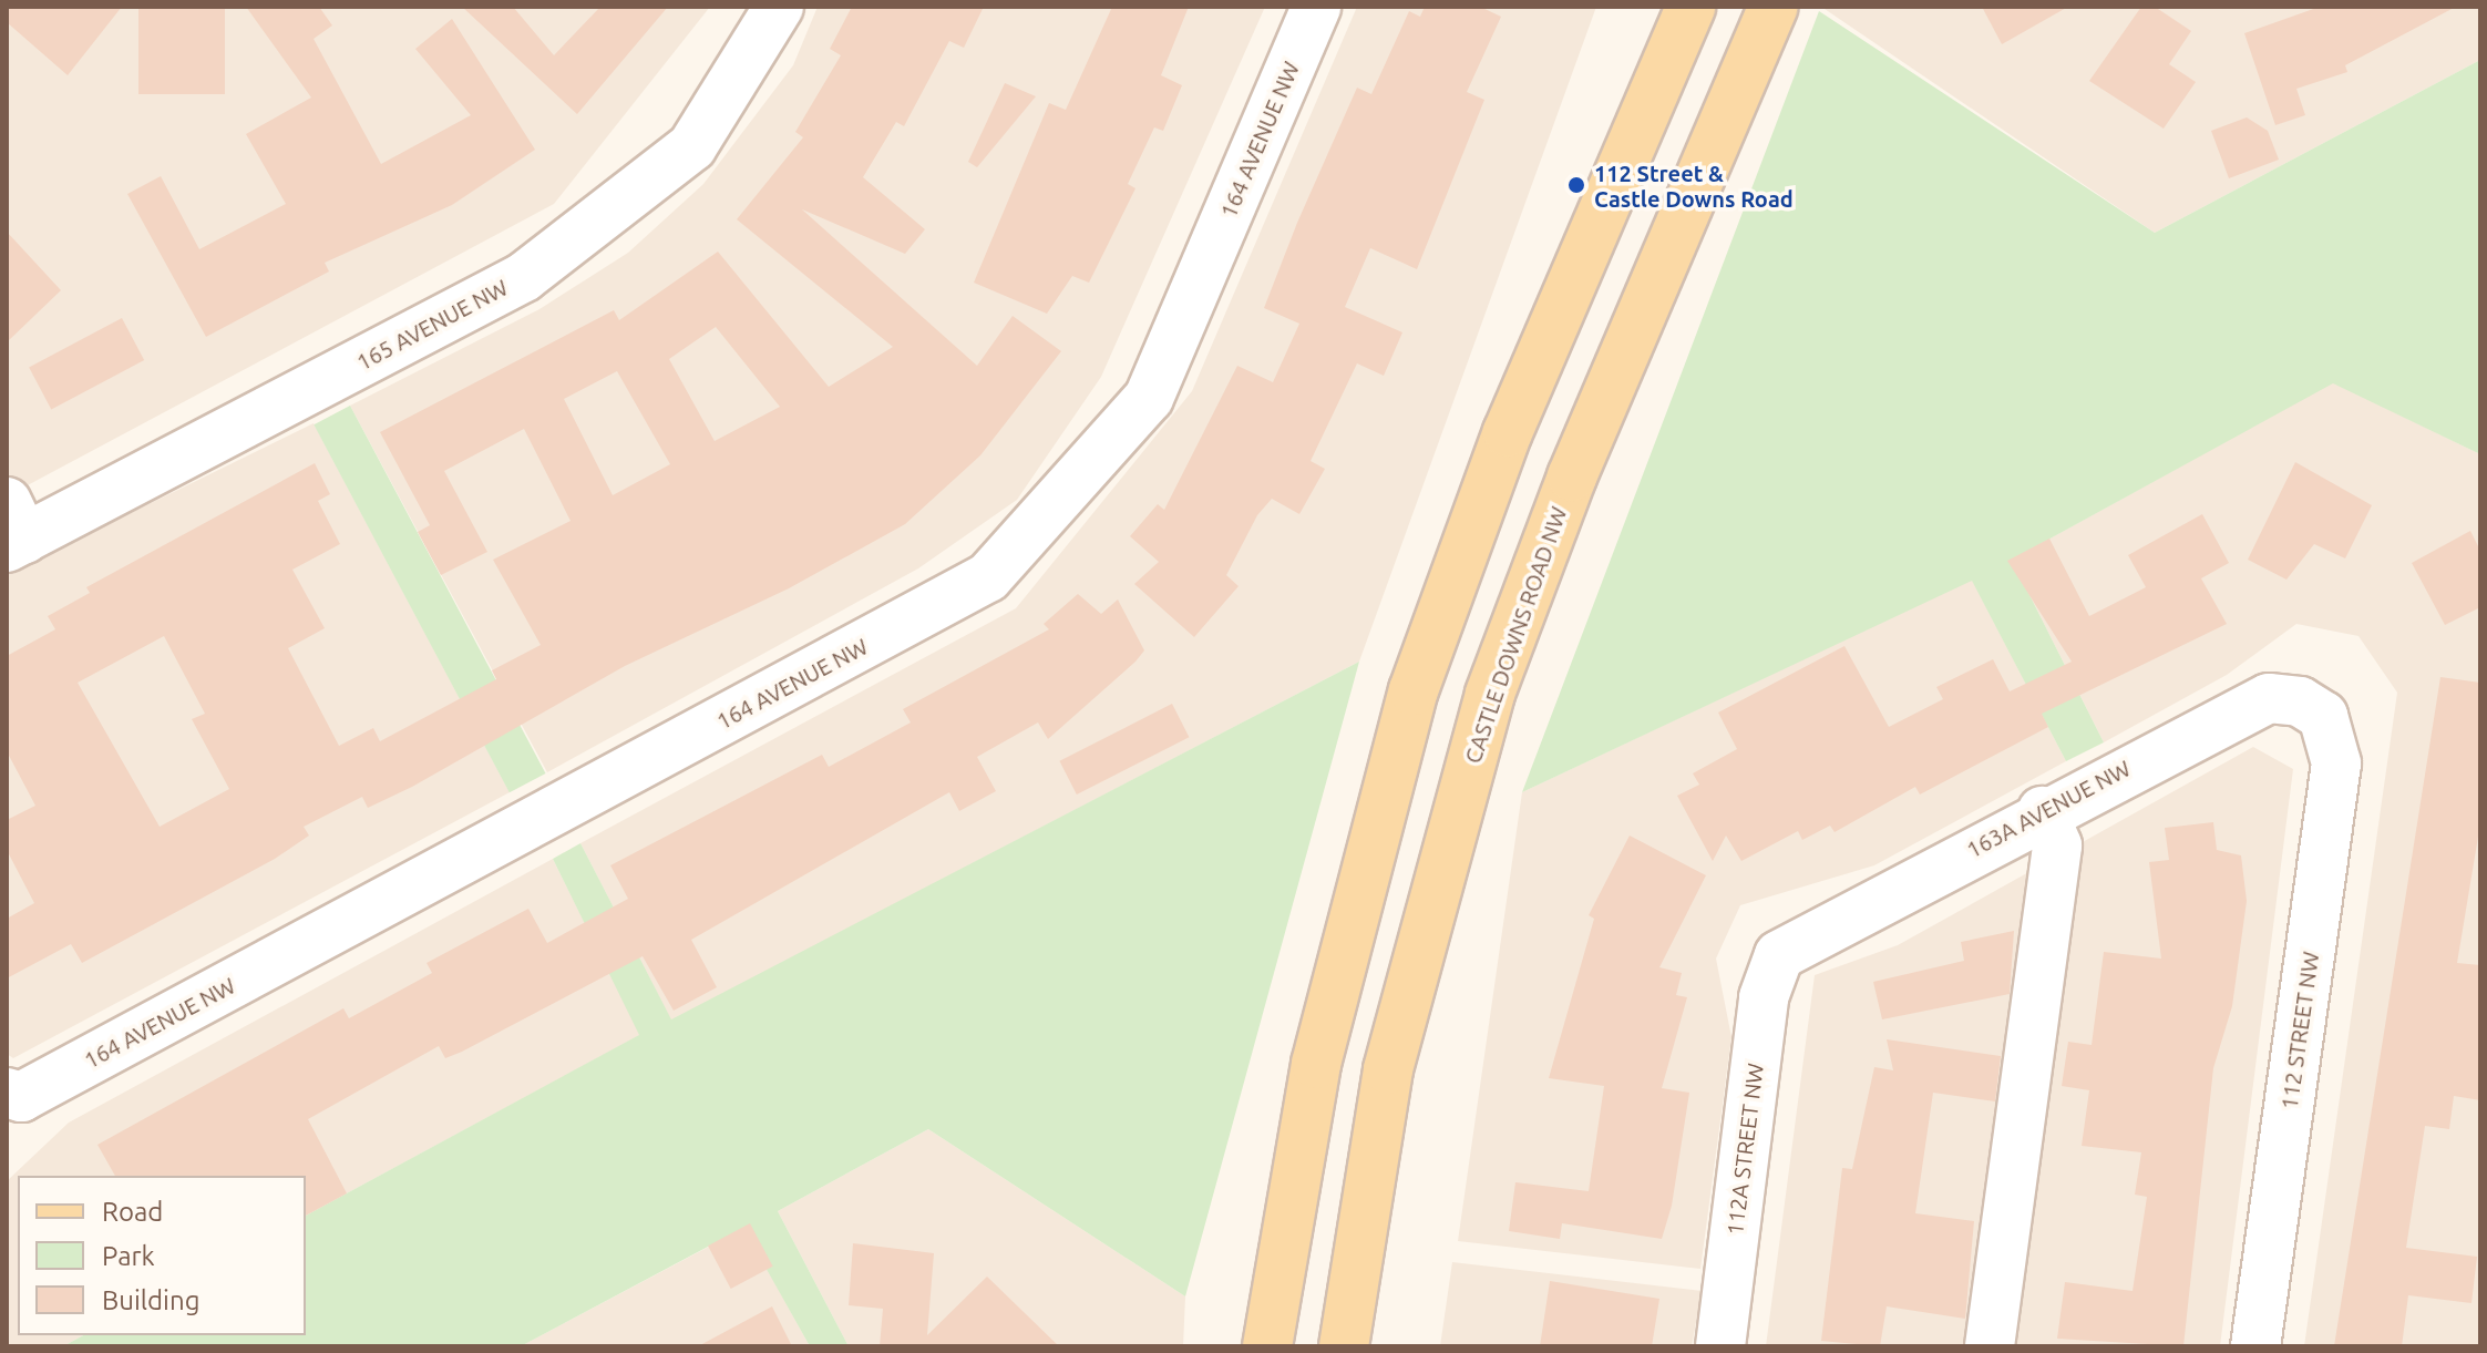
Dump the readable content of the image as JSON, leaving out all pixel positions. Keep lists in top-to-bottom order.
{
  "streets": {
    "main road": ["CASTLE DOWNS ROAD NW"],
    "street": [
      "164 AVENUE NW",
      "165 AVENUE NW",
      "163A AVENUE NW",
      "112 STREET NW",
      "112A STREET NW"
    ]
  },
  "crossings": [
    ["163A AVENUE NW", "112 STREET NW"],
    ["163A AVENUE NW", "112A STREET NW"]
  ],
  "places": ["112 Street & Castle Downs Road"],
  "legend": ["Road", "Park", "Building"]
}
